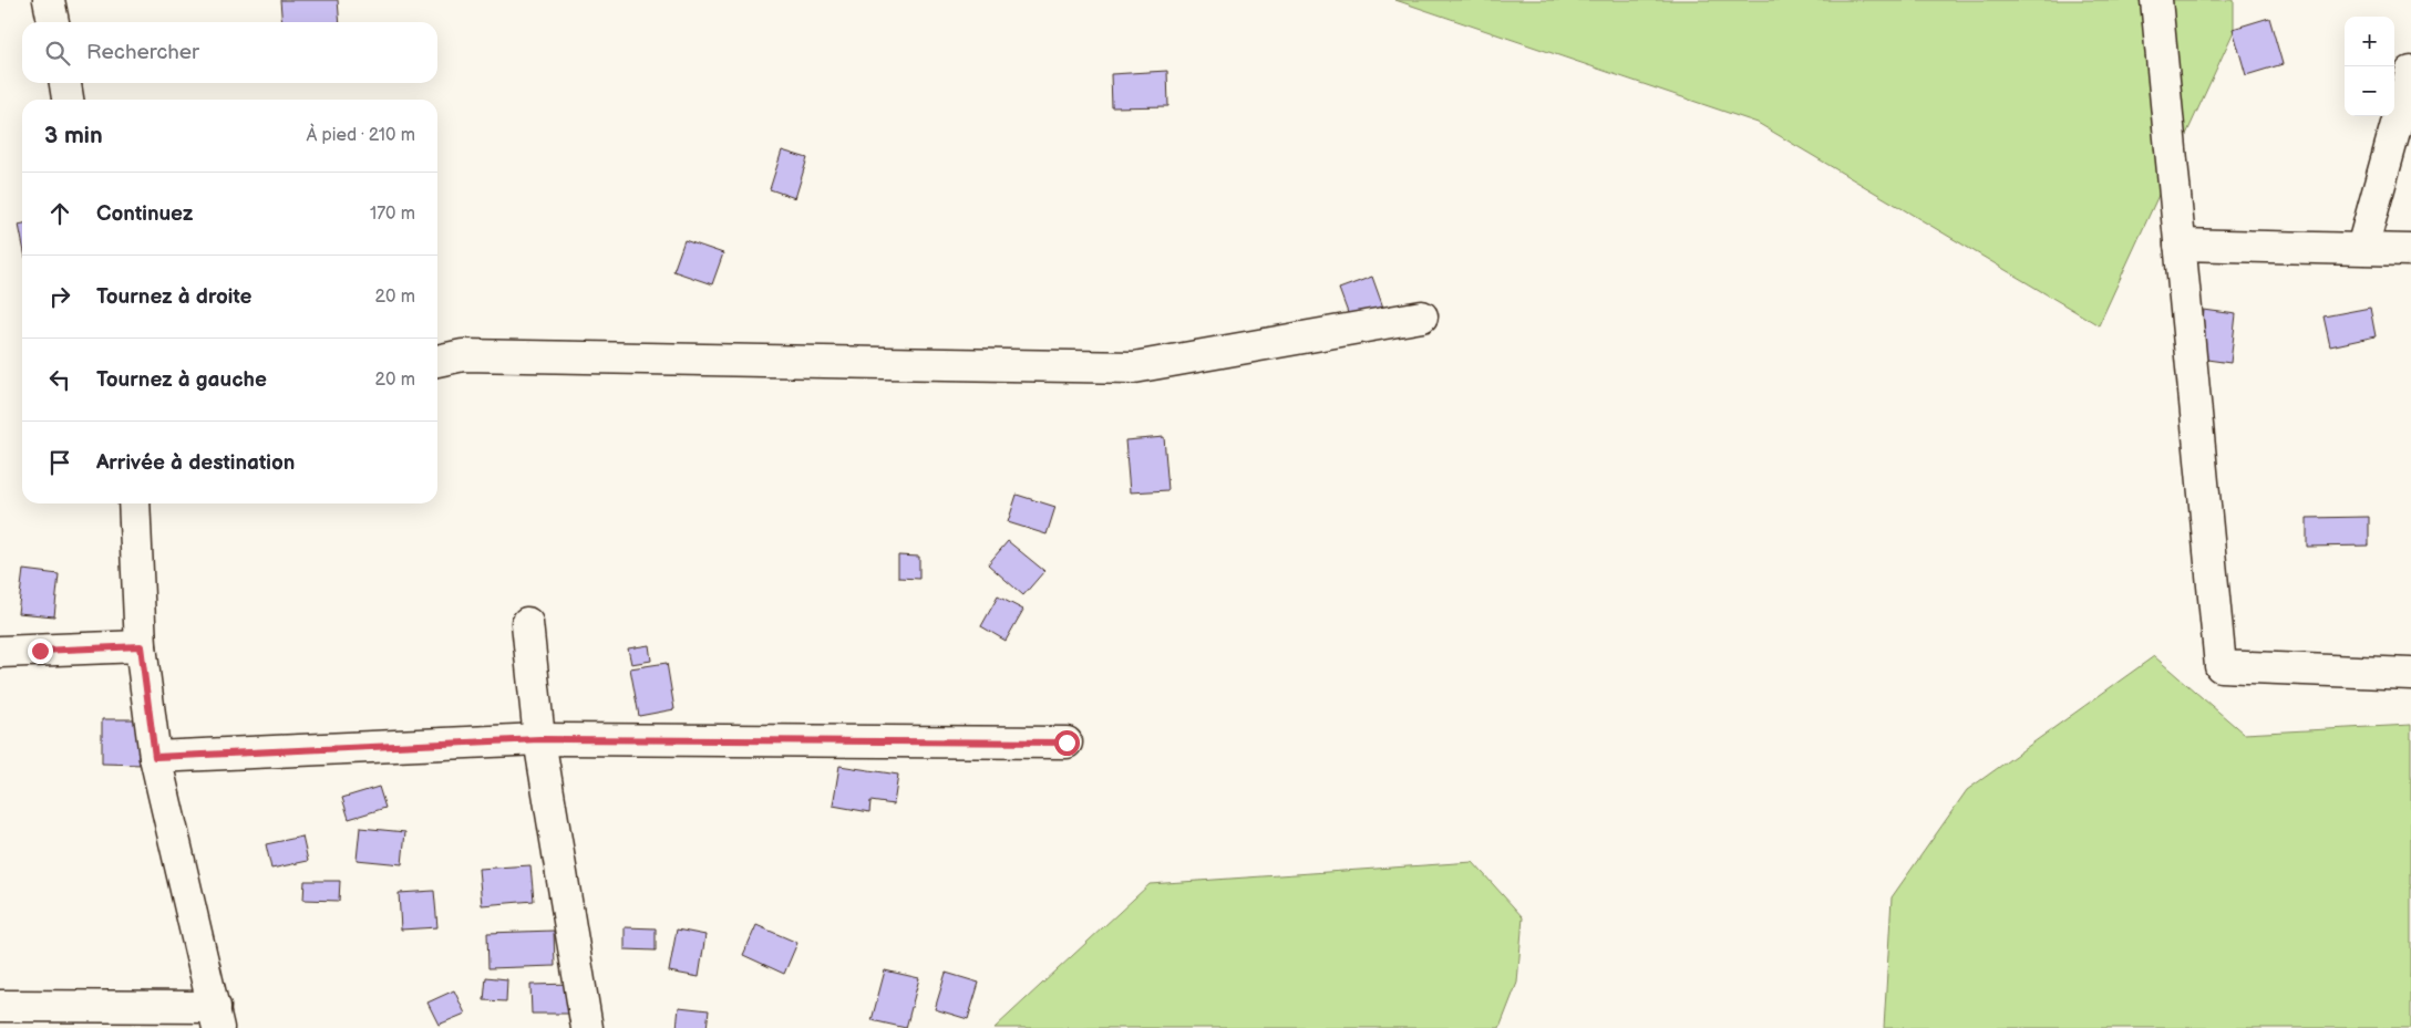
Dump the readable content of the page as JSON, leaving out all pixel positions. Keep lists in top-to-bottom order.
{
  "page": {
    "map_buttons": ["+", "−"],
    "search": "Rechercher",
    "heading": ["3 min", "À pied · 210 m"],
    "list": [
      ["Continuez", "170 m"],
      ["Tournez à droite", "20 m"],
      ["Tournez à gauche", "20 m"],
      "Arrivée à destination"
    ]
  }
}
